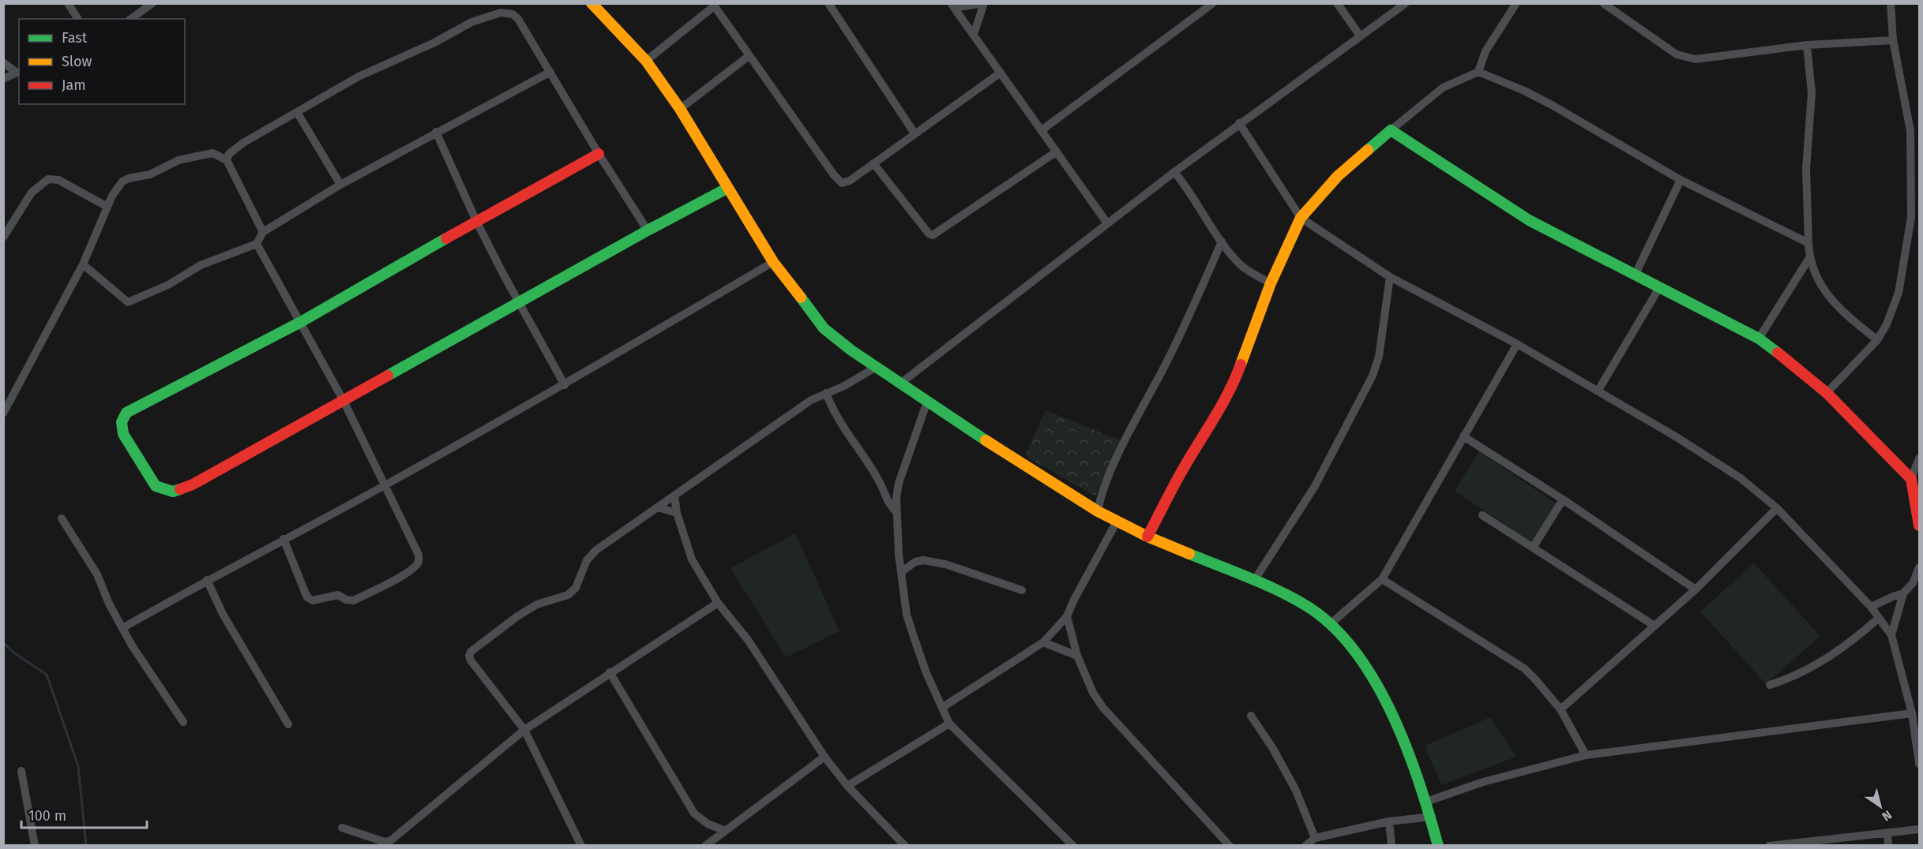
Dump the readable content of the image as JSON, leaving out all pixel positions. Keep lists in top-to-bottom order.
{
  "legend": ["Fast", "Slow", "Jam"],
  "scale_bar": "100 m",
  "north": "bottom right"
}
